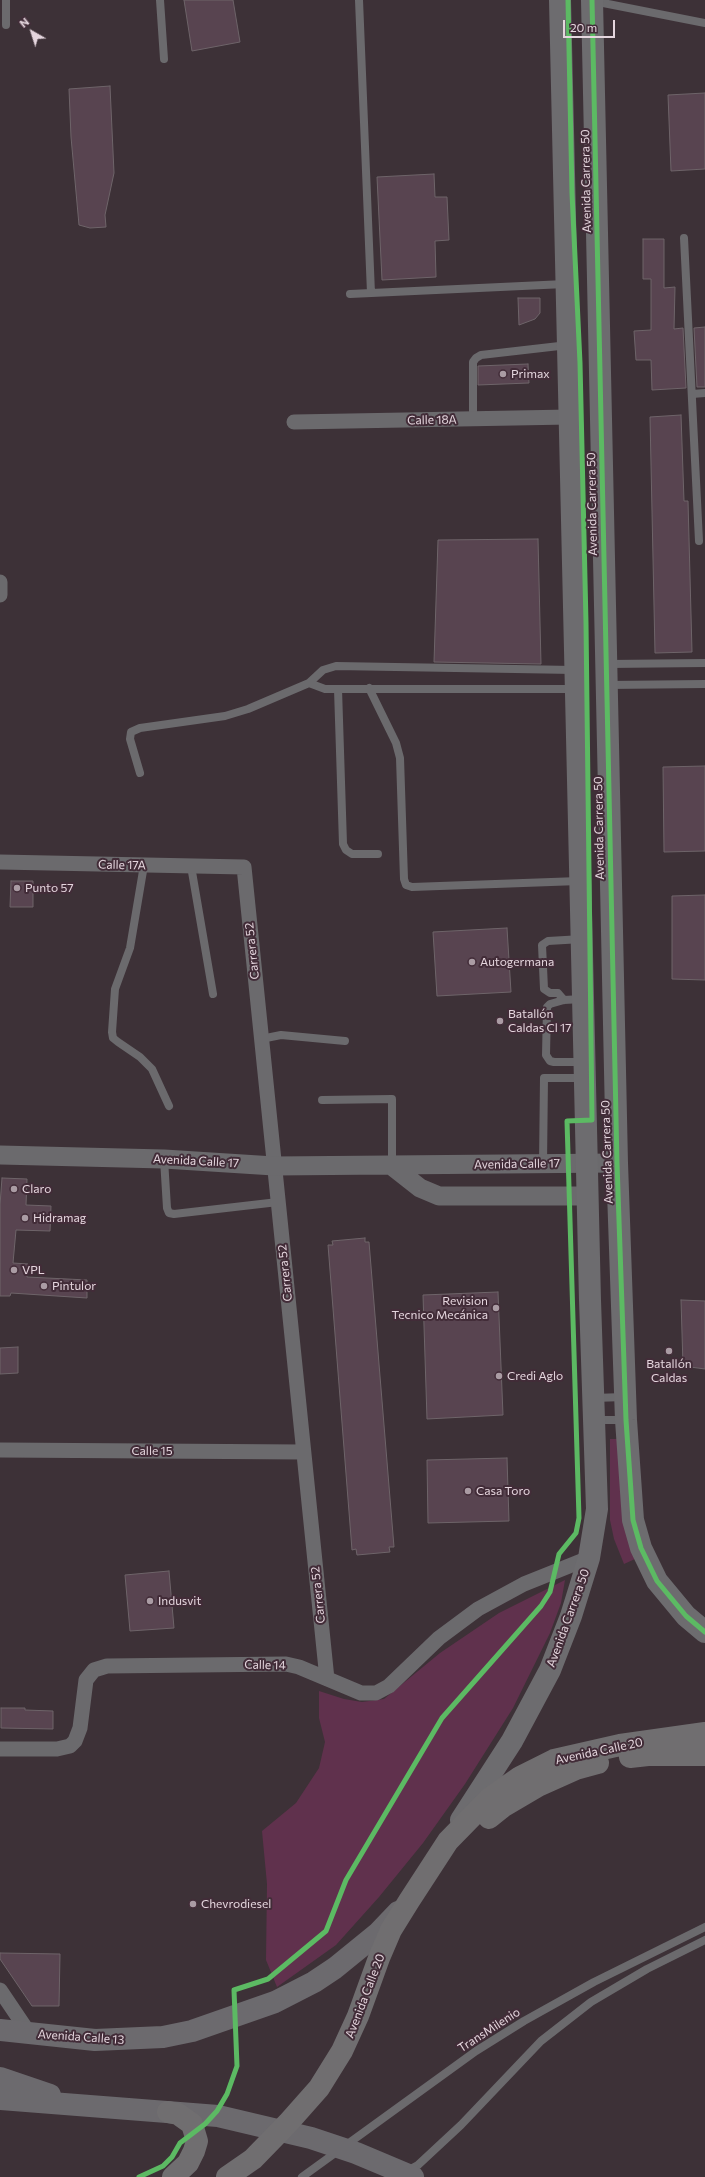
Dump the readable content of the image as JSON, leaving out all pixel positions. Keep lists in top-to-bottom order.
{
  "streets": {
    "highway": ["Avenida Calle 20"],
    "main road": ["Avenida Carrera 50", "Avenida Calle 13"],
    "street": [
      "Calle 18A",
      "Calle 17A",
      "Carrera 52",
      "Avenida Calle 17",
      "Calle 15",
      "Calle 14"
    ],
    "lane": ["TransMilenio"]
  },
  "crossings": [
    ["Avenida Carrera 50", "Calle 18A"],
    ["Avenida Carrera 50", "Avenida Calle 17"],
    ["Avenida Carrera 50", "Calle 14"],
    ["Avenida Carrera 50", "Avenida Calle 20"],
    ["Calle 17A", "Carrera 52"],
    ["Carrera 52", "Avenida Calle 17"],
    ["Carrera 52", "Calle 15"],
    ["Carrera 52", "Calle 14"],
    ["Avenida Calle 20", "Avenida Calle 13"]
  ],
  "places": [
    "Primax",
    "Punto 57",
    "Autogermana",
    "Batallón Caldas Cl 17",
    "Claro",
    "Hidramag",
    "VPL",
    "Pintulor",
    "Revision Tecnico Mecánica",
    "Batallón Caldas",
    "Credi Aglo",
    "Casa Toro",
    "Indusvit",
    "Chevrodiesel"
  ],
  "scale_bar": "20 m",
  "north": "top left"
}
